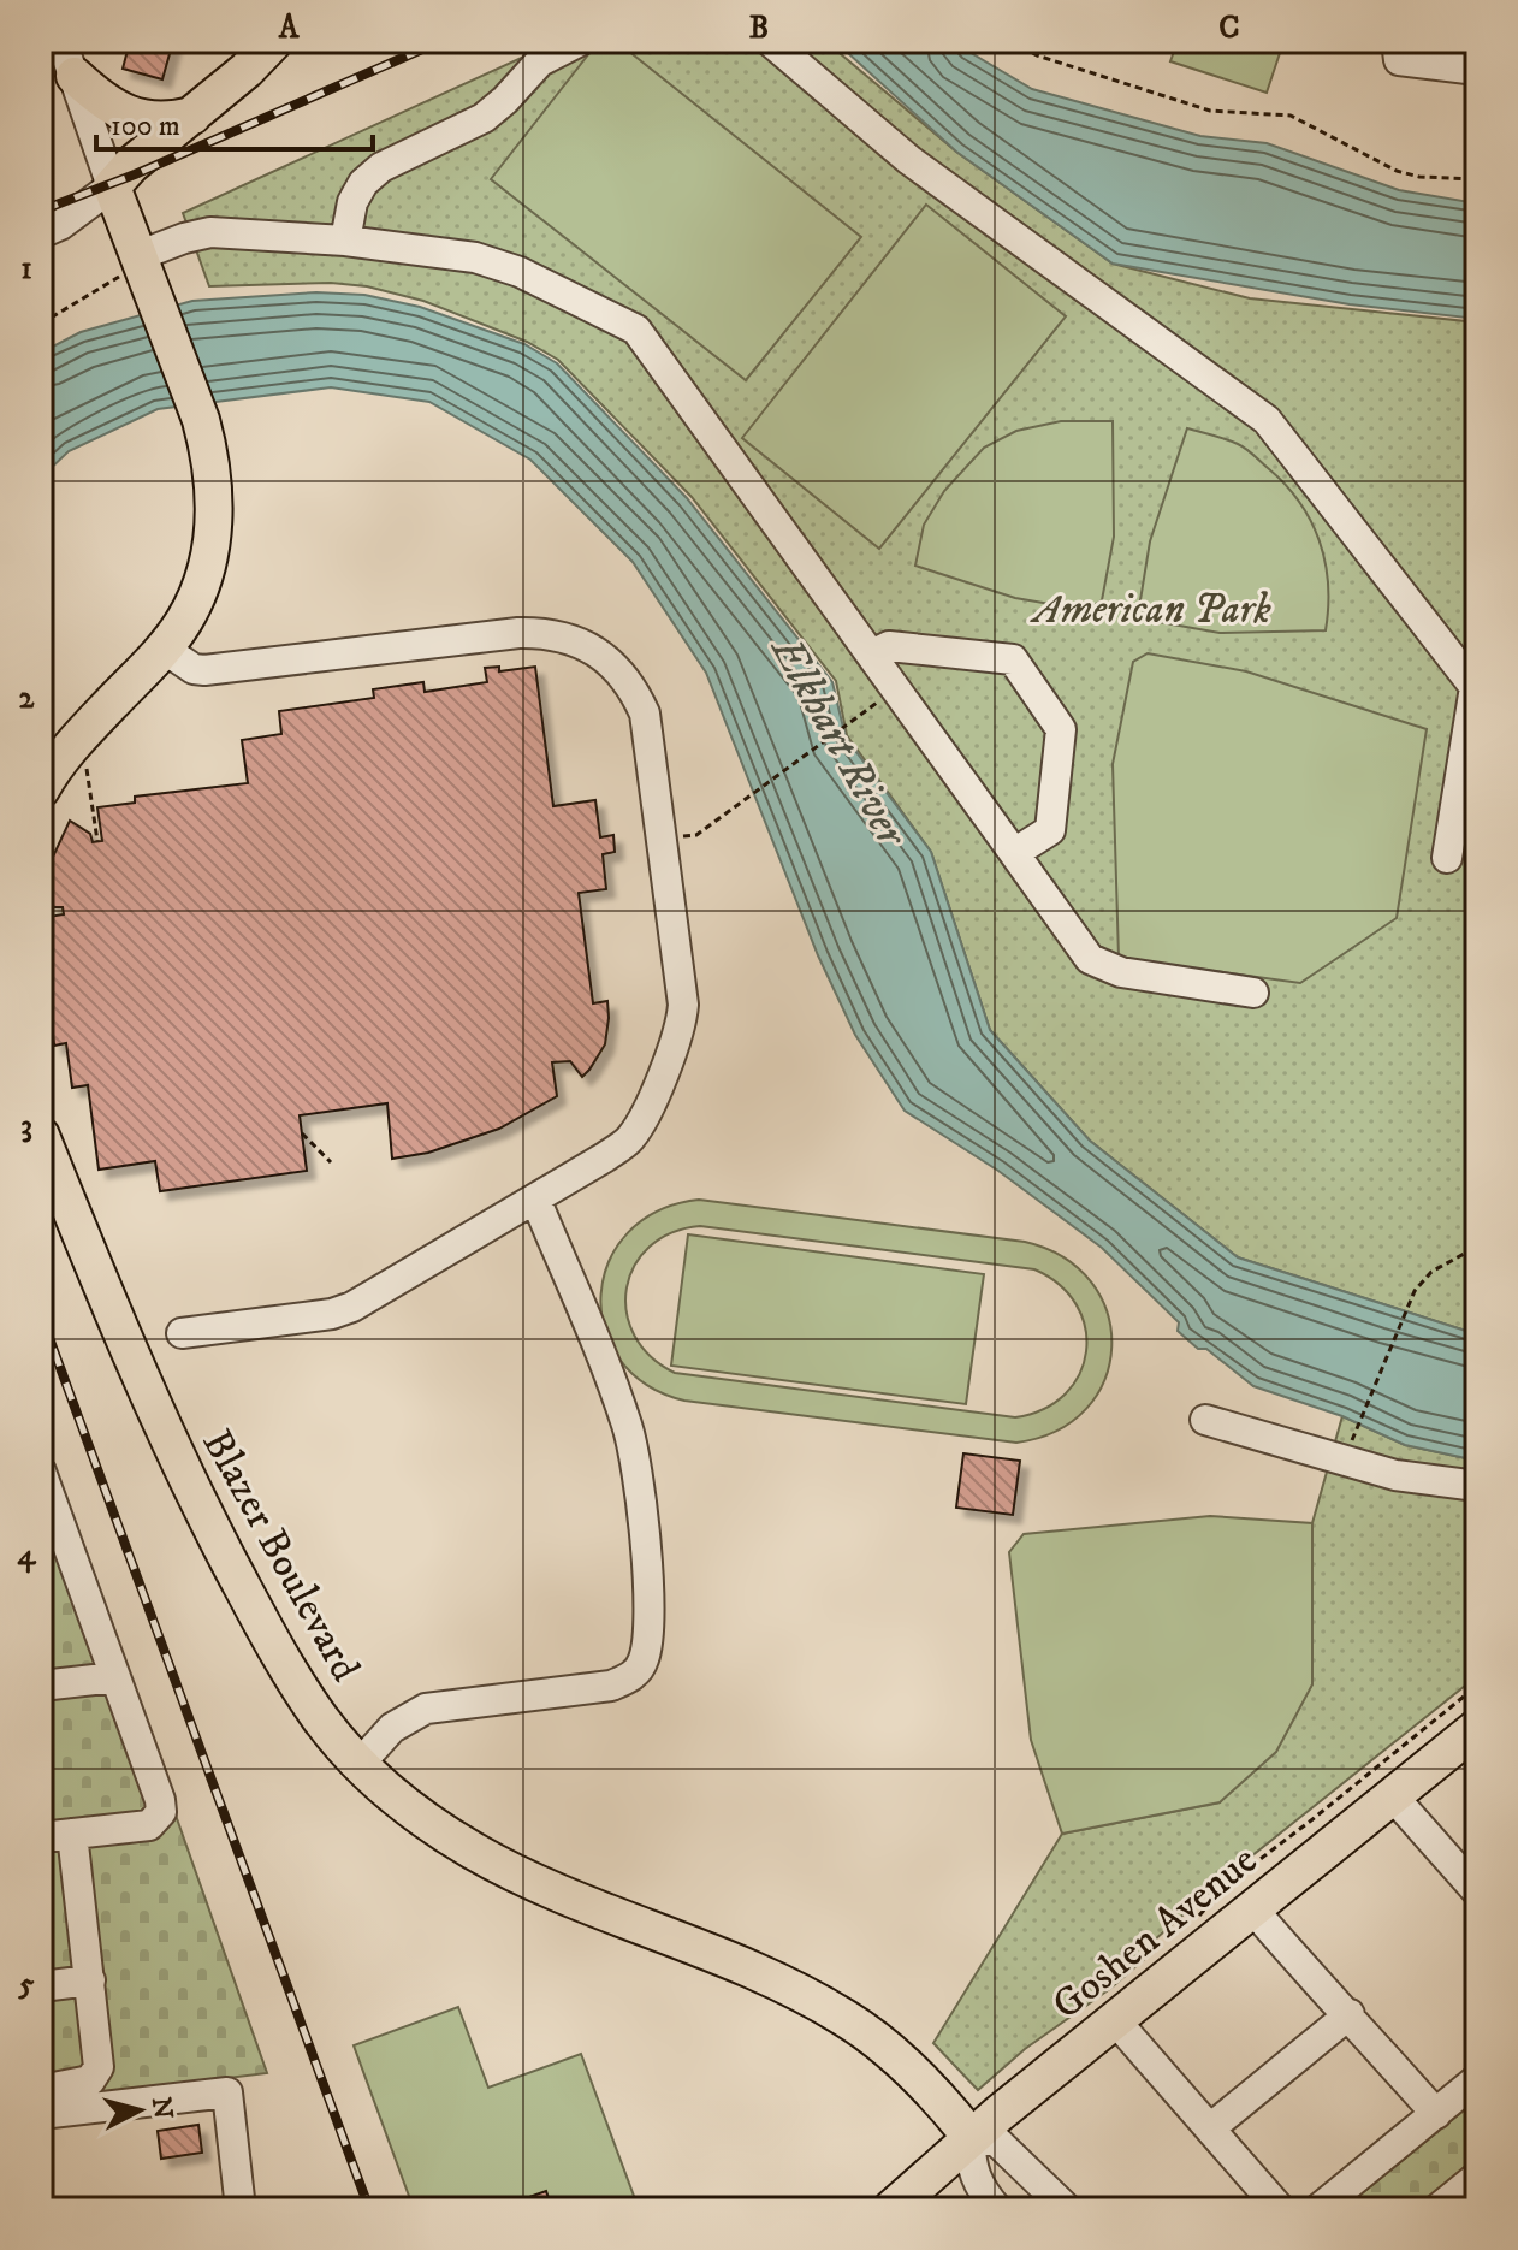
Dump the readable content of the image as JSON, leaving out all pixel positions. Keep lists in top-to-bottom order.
{
  "streets": {
    "main road": ["Blazer Boulevard", "Goshen Avenue"]
  },
  "crossings": [
    ["Blazer Boulevard", "Goshen Avenue"]
  ],
  "water": ["Elkhart River"],
  "parks": ["American Park"],
  "scale_bar": "100 m",
  "north": "right",
  "grid": {
    "columns": ["A", "B", "C"],
    "rows": [
      "1",
      "2",
      "3",
      "4",
      "5"
    ]
  }
}
